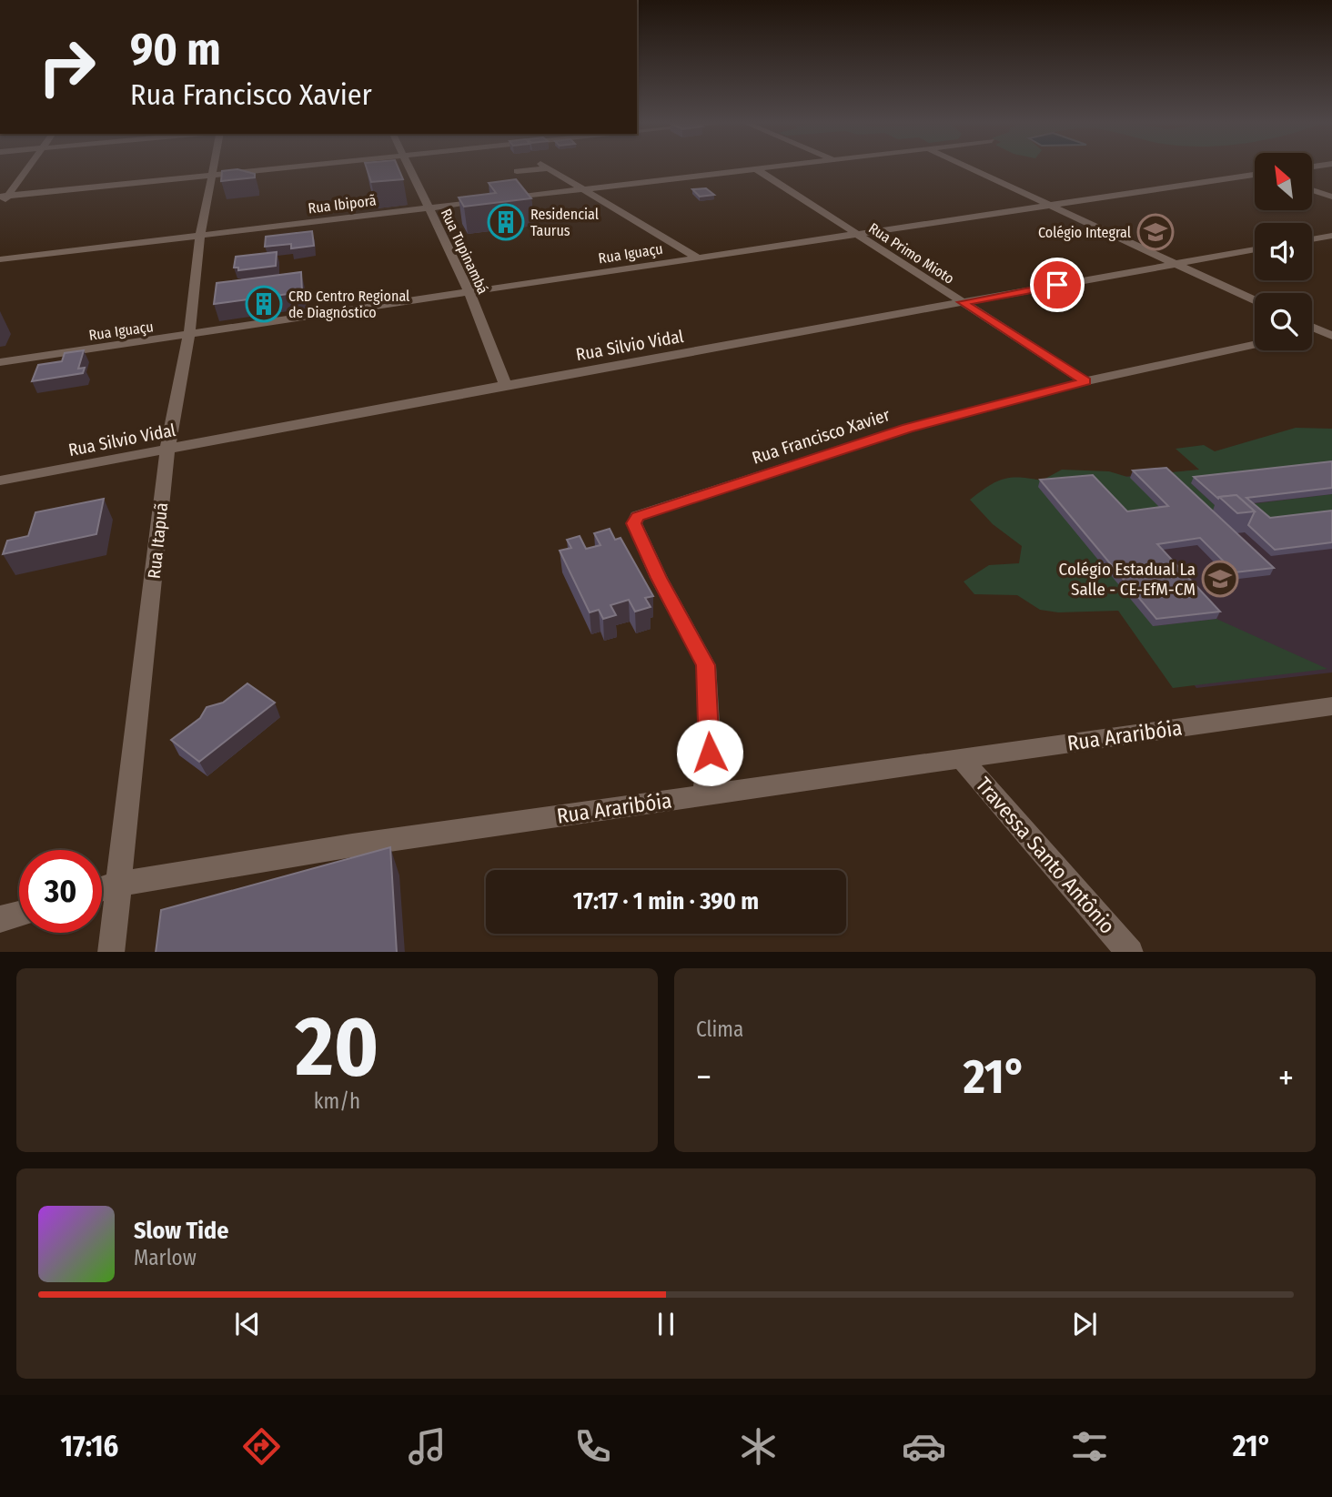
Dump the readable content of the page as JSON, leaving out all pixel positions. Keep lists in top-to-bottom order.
{
  "streets": {
    "street": [
      "Rua Ibiporã",
      "Rua Tupinambá",
      "Rua Iguaçu",
      "Rua Primo Mioto",
      "Rua Silvio Vidal",
      "Rua Francisco Xavier",
      "Rua Itapuã",
      "Rua Araribóia",
      "Travessa Santo Antônio"
    ]
  },
  "crossings": [
    ["Rua Ibiporã", "Rua Tupinambá"],
    ["Rua Ibiporã", "Rua Itapuã"],
    ["Rua Tupinambá", "Rua Iguaçu"],
    ["Rua Tupinambá", "Rua Silvio Vidal"],
    ["Rua Iguaçu", "Rua Primo Mioto"],
    ["Rua Iguaçu", "Rua Itapuã"],
    ["Rua Primo Mioto", "Rua Silvio Vidal"],
    ["Rua Primo Mioto", "Rua Francisco Xavier"],
    ["Rua Silvio Vidal", "Rua Itapuã"],
    ["Rua Francisco Xavier", "Rua Araribóia"],
    ["Rua Itapuã", "Rua Araribóia"],
    ["Rua Araribóia", "Travessa Santo Antônio"]
  ],
  "places": {
    "building": ["Residencial Taurus", "CRD Centro Regional de Diagnóstico"],
    "school or university": ["Colégio Integral", "Colégio Estadual La Salle - CE-EfM-CM"]
  },
  "north": "top left",
  "page": {
    "turn": ["90 m", "Rua Francisco Xavier"],
    "limit": "30",
    "trip": "17:17 · 1 min · 390 m",
    "tile": [
      ["20", "km/h"],
      "Clima"
    ],
    "heat": ["−", "21°", "+"],
    "song": ["Slow Tide", "Marlow"],
    "tabs": ["17:16", "21°"]
  }
}
